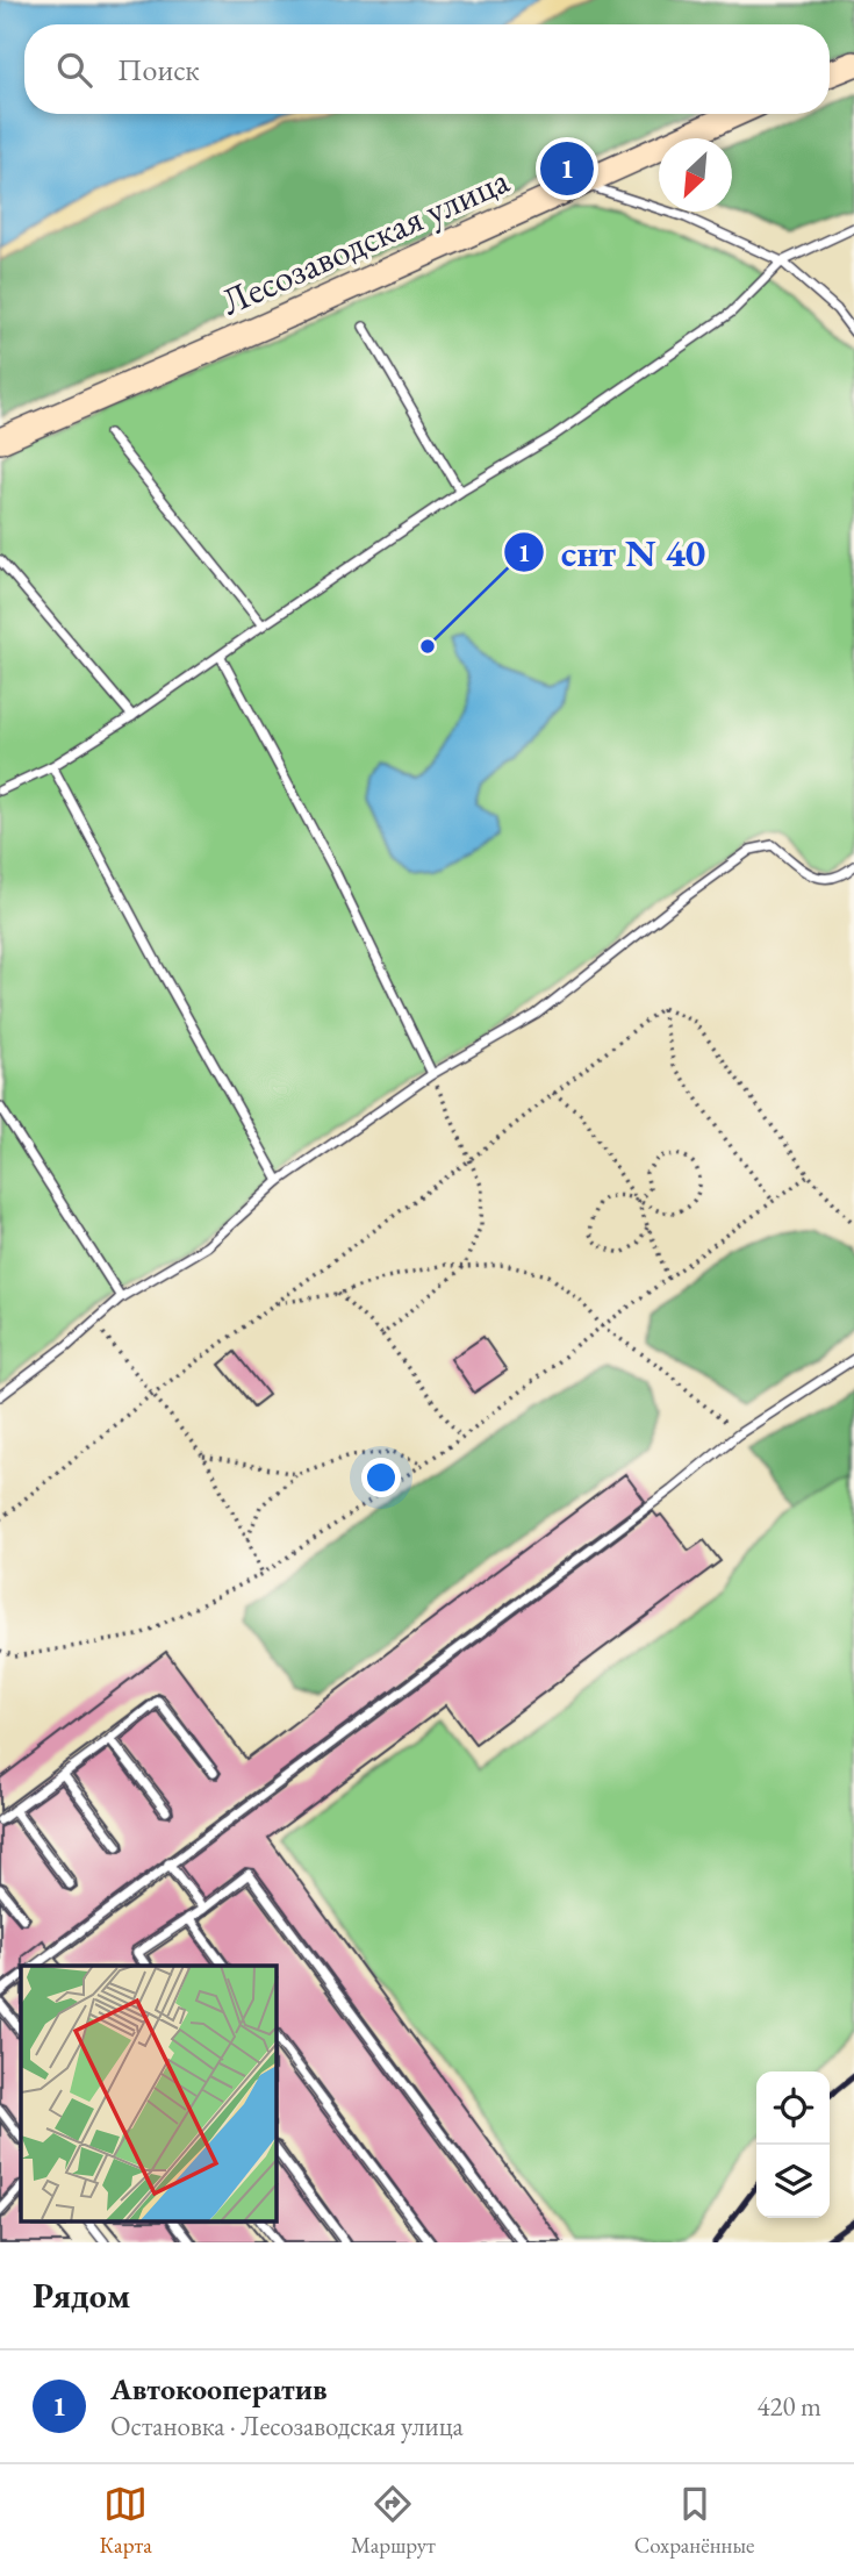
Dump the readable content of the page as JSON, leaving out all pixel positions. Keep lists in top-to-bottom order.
{
  "streets": {
    "street": ["Лесозаводская улица"]
  },
  "places": ["снт N 40"],
  "north": "bottom left",
  "page": {
    "search": "Поиск",
    "pins": "1",
    "heading": "Рядом",
    "list": [
      {
        "mark": "1",
        "name": "Автокооператив",
        "note": "Остановка · Лесозаводская улица",
        "value": "420 m"
      }
    ],
    "nav": ["Карта", "Маршрут", "Сохранённые"]
  }
}
